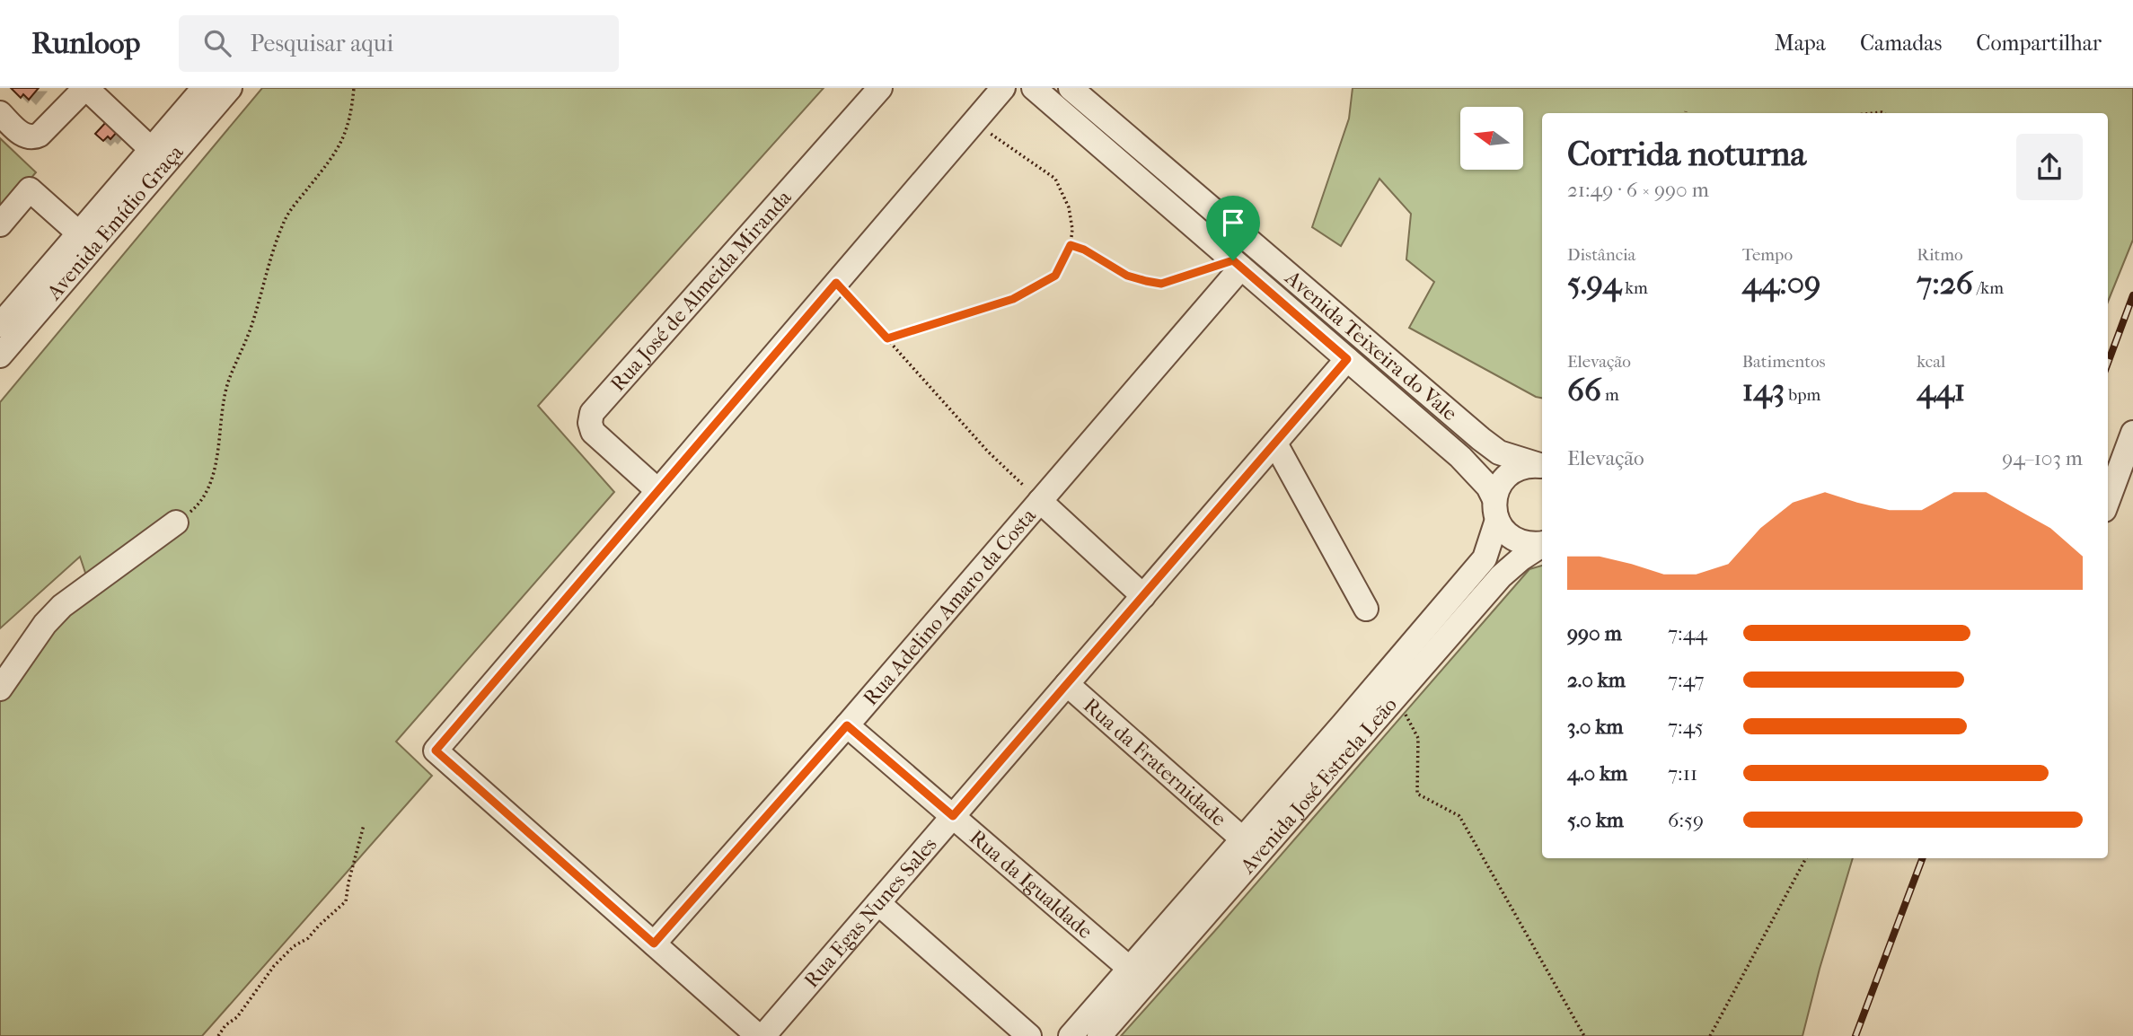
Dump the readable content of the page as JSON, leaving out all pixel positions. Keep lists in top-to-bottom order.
{
  "streets": {
    "street": [
      "Avenida Emídio Graça",
      "Rua José de Almeida Miranda",
      "Avenida Teixeira do Vale",
      "Rua Adelino Amaro da Costa",
      "Rua da Fraternidade",
      "Avenida José Estrela Leão",
      "Rua da Igualdade",
      "Rua Egas Nunes Sales"
    ]
  },
  "crossings": [
    ["Avenida Teixeira do Vale", "Rua Adelino Amaro da Costa"],
    ["Avenida Teixeira do Vale", "Avenida José Estrela Leão"],
    ["Avenida Teixeira do Vale", "Rua Egas Nunes Sales"],
    ["Rua Adelino Amaro da Costa", "Rua da Igualdade"],
    ["Rua da Fraternidade", "Avenida José Estrela Leão"],
    ["Rua da Fraternidade", "Rua Egas Nunes Sales"],
    ["Avenida José Estrela Leão", "Rua da Igualdade"],
    ["Rua da Igualdade", "Rua Egas Nunes Sales"]
  ],
  "north": "left",
  "page": {
    "header": "Runloop",
    "search": "Pesquisar aqui",
    "nav": ["Mapa", "Camadas", "Compartilhar"],
    "heading": ["Corrida noturna", "21:49 · 6 × 990 m"],
    "stats": [
      ["Distância", "5.94 km"],
      ["Tempo", "44:09"],
      ["Ritmo", "7:26 /km"],
      ["Elevação", "66 m"],
      ["Batimentos", "143 bpm"],
      ["kcal", "441"]
    ],
    "chart": ["Elevação", "94–103 m"],
    "list": [
      {
        "name": "990 m",
        "note": "7:44"
      },
      {
        "name": "2.0 km",
        "note": "7:47"
      },
      {
        "name": "3.0 km",
        "note": "7:45"
      },
      {
        "name": "4.0 km",
        "note": "7:11"
      },
      {
        "name": "5.0 km",
        "note": "6:59"
      }
    ]
  }
}
